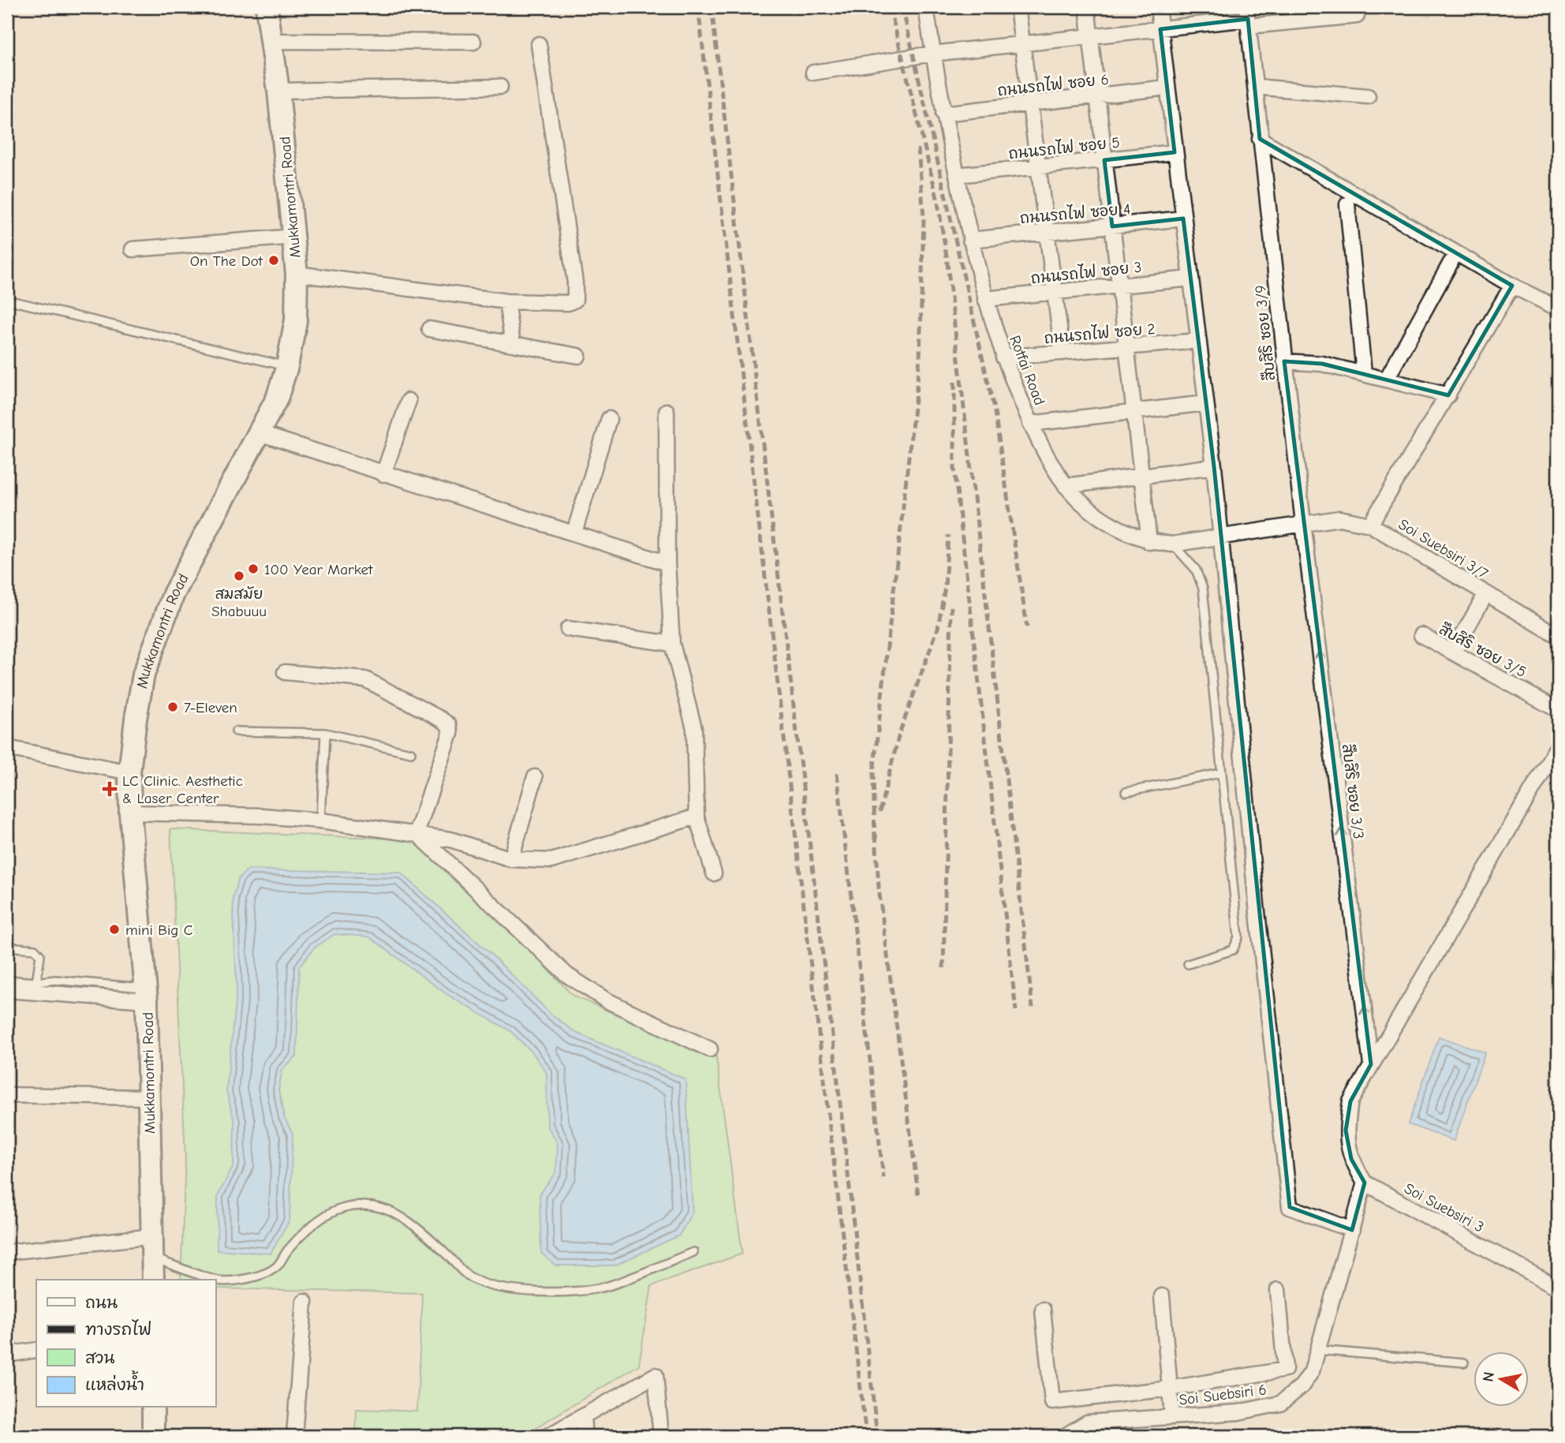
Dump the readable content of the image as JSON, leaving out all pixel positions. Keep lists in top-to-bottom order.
{
  "streets": {
    "main road": ["Mukkamontri Road"],
    "street": [
      "ถนนรถไฟ ซอย 6",
      "ถนนรถไฟ ซอย 5",
      "ถนนรถไฟ ซอย 4",
      "ถนนรถไฟ ซอย 3",
      "ถนนรถไฟ ซอย 2",
      "สืบสิริ ซอย 3/9",
      "Rotfai Road",
      "Soi Suebsiri 3/7",
      "สืบสิริ ซอย 3/5",
      "สืบสิริ ซอย 3/3",
      "Soi Suebsiri 3",
      "Soi Suebsiri 6"
    ]
  },
  "crossings": [
    ["ถนนรถไฟ ซอย 6", "Rotfai Road"],
    ["ถนนรถไฟ ซอย 5", "Rotfai Road"],
    ["ถนนรถไฟ ซอย 4", "Rotfai Road"],
    ["ถนนรถไฟ ซอย 3", "Rotfai Road"],
    ["ถนนรถไฟ ซอย 2", "Rotfai Road"],
    ["สืบสิริ ซอย 3/9", "Rotfai Road"],
    ["สืบสิริ ซอย 3/9", "Soi Suebsiri 3/7"],
    ["สืบสิริ ซอย 3/9", "สืบสิริ ซอย 3/3"],
    ["Rotfai Road", "Soi Suebsiri 3/7"],
    ["Rotfai Road", "สืบสิริ ซอย 3/3"],
    ["Soi Suebsiri 3/7", "สืบสิริ ซอย 3/3"],
    ["Soi Suebsiri 3", "Soi Suebsiri 6"]
  ],
  "places": {
    "other": [
      "On The Dot",
      "100 Year Market",
      "สมสมัย Shabuuu",
      "7-Eleven",
      "mini Big C"
    ],
    "health": ["LC Clinic. Aesthetic & Laser Center"]
  },
  "legend": [
    "ถนน",
    "ทางรถไฟ",
    "สวน",
    "แหล่งน้ำ"
  ],
  "north": "left"
}
